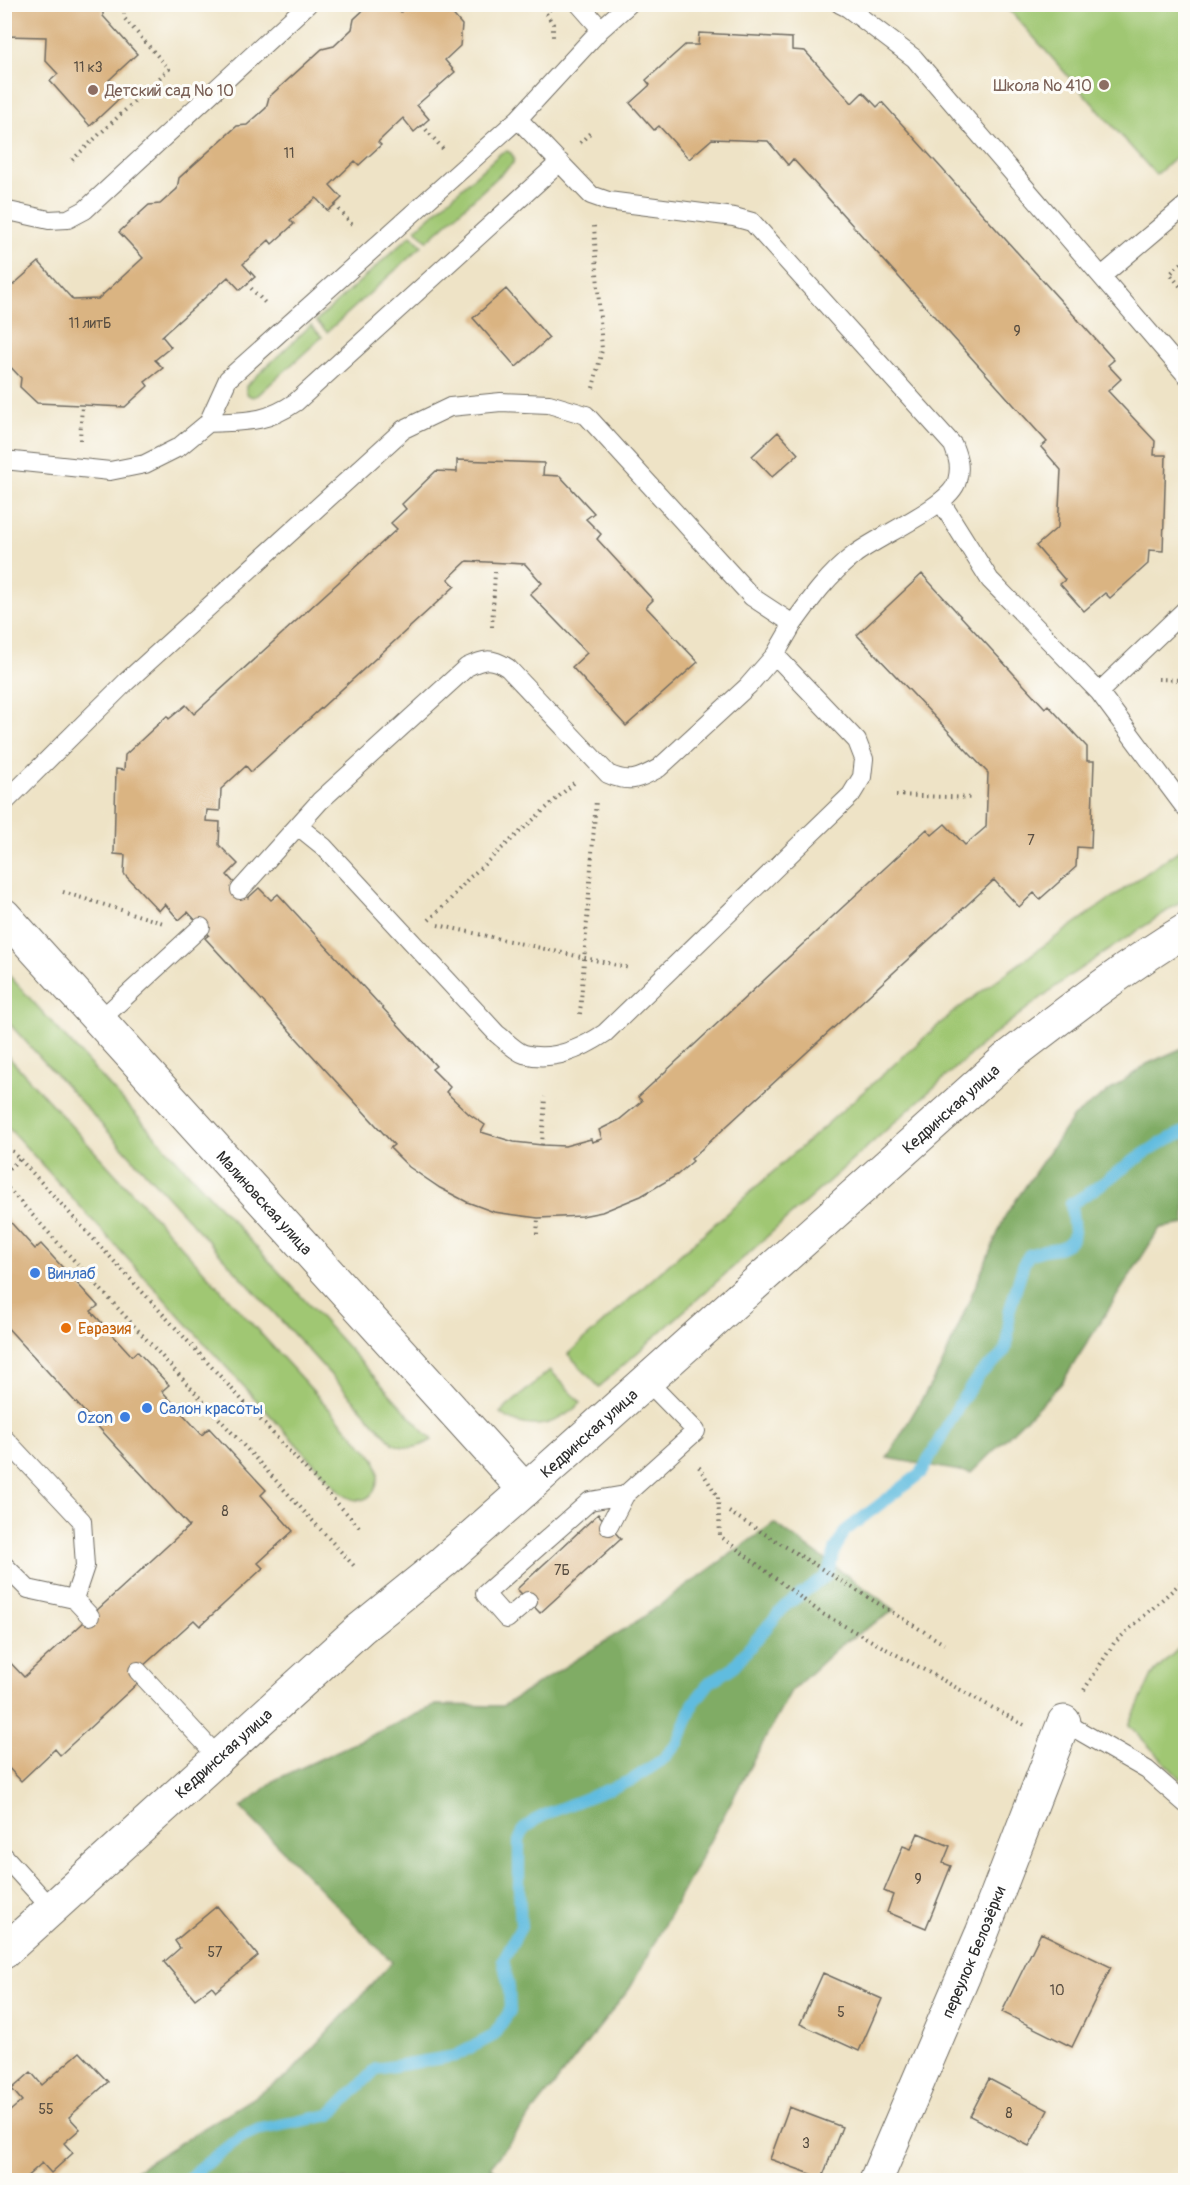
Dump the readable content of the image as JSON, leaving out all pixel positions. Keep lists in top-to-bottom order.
{
  "streets": {
    "street": ["Кедринская улица", "Малиновская улица", "переулок Белозёрки"]
  },
  "crossings": [
    ["Кедринская улица", "Малиновская улица"]
  ],
  "places": [
    "Школа № 410",
    "Детский сад № 10",
    "Винлаб",
    "Евразия",
    "Салон красоты",
    "Ozon"
  ],
  "house_numbers": [
    "11 к3",
    "11",
    "11 литБ",
    "9",
    "7",
    "8",
    "7Б",
    "9",
    "57",
    "10",
    "5",
    "55",
    "8",
    "3"
  ]
}
